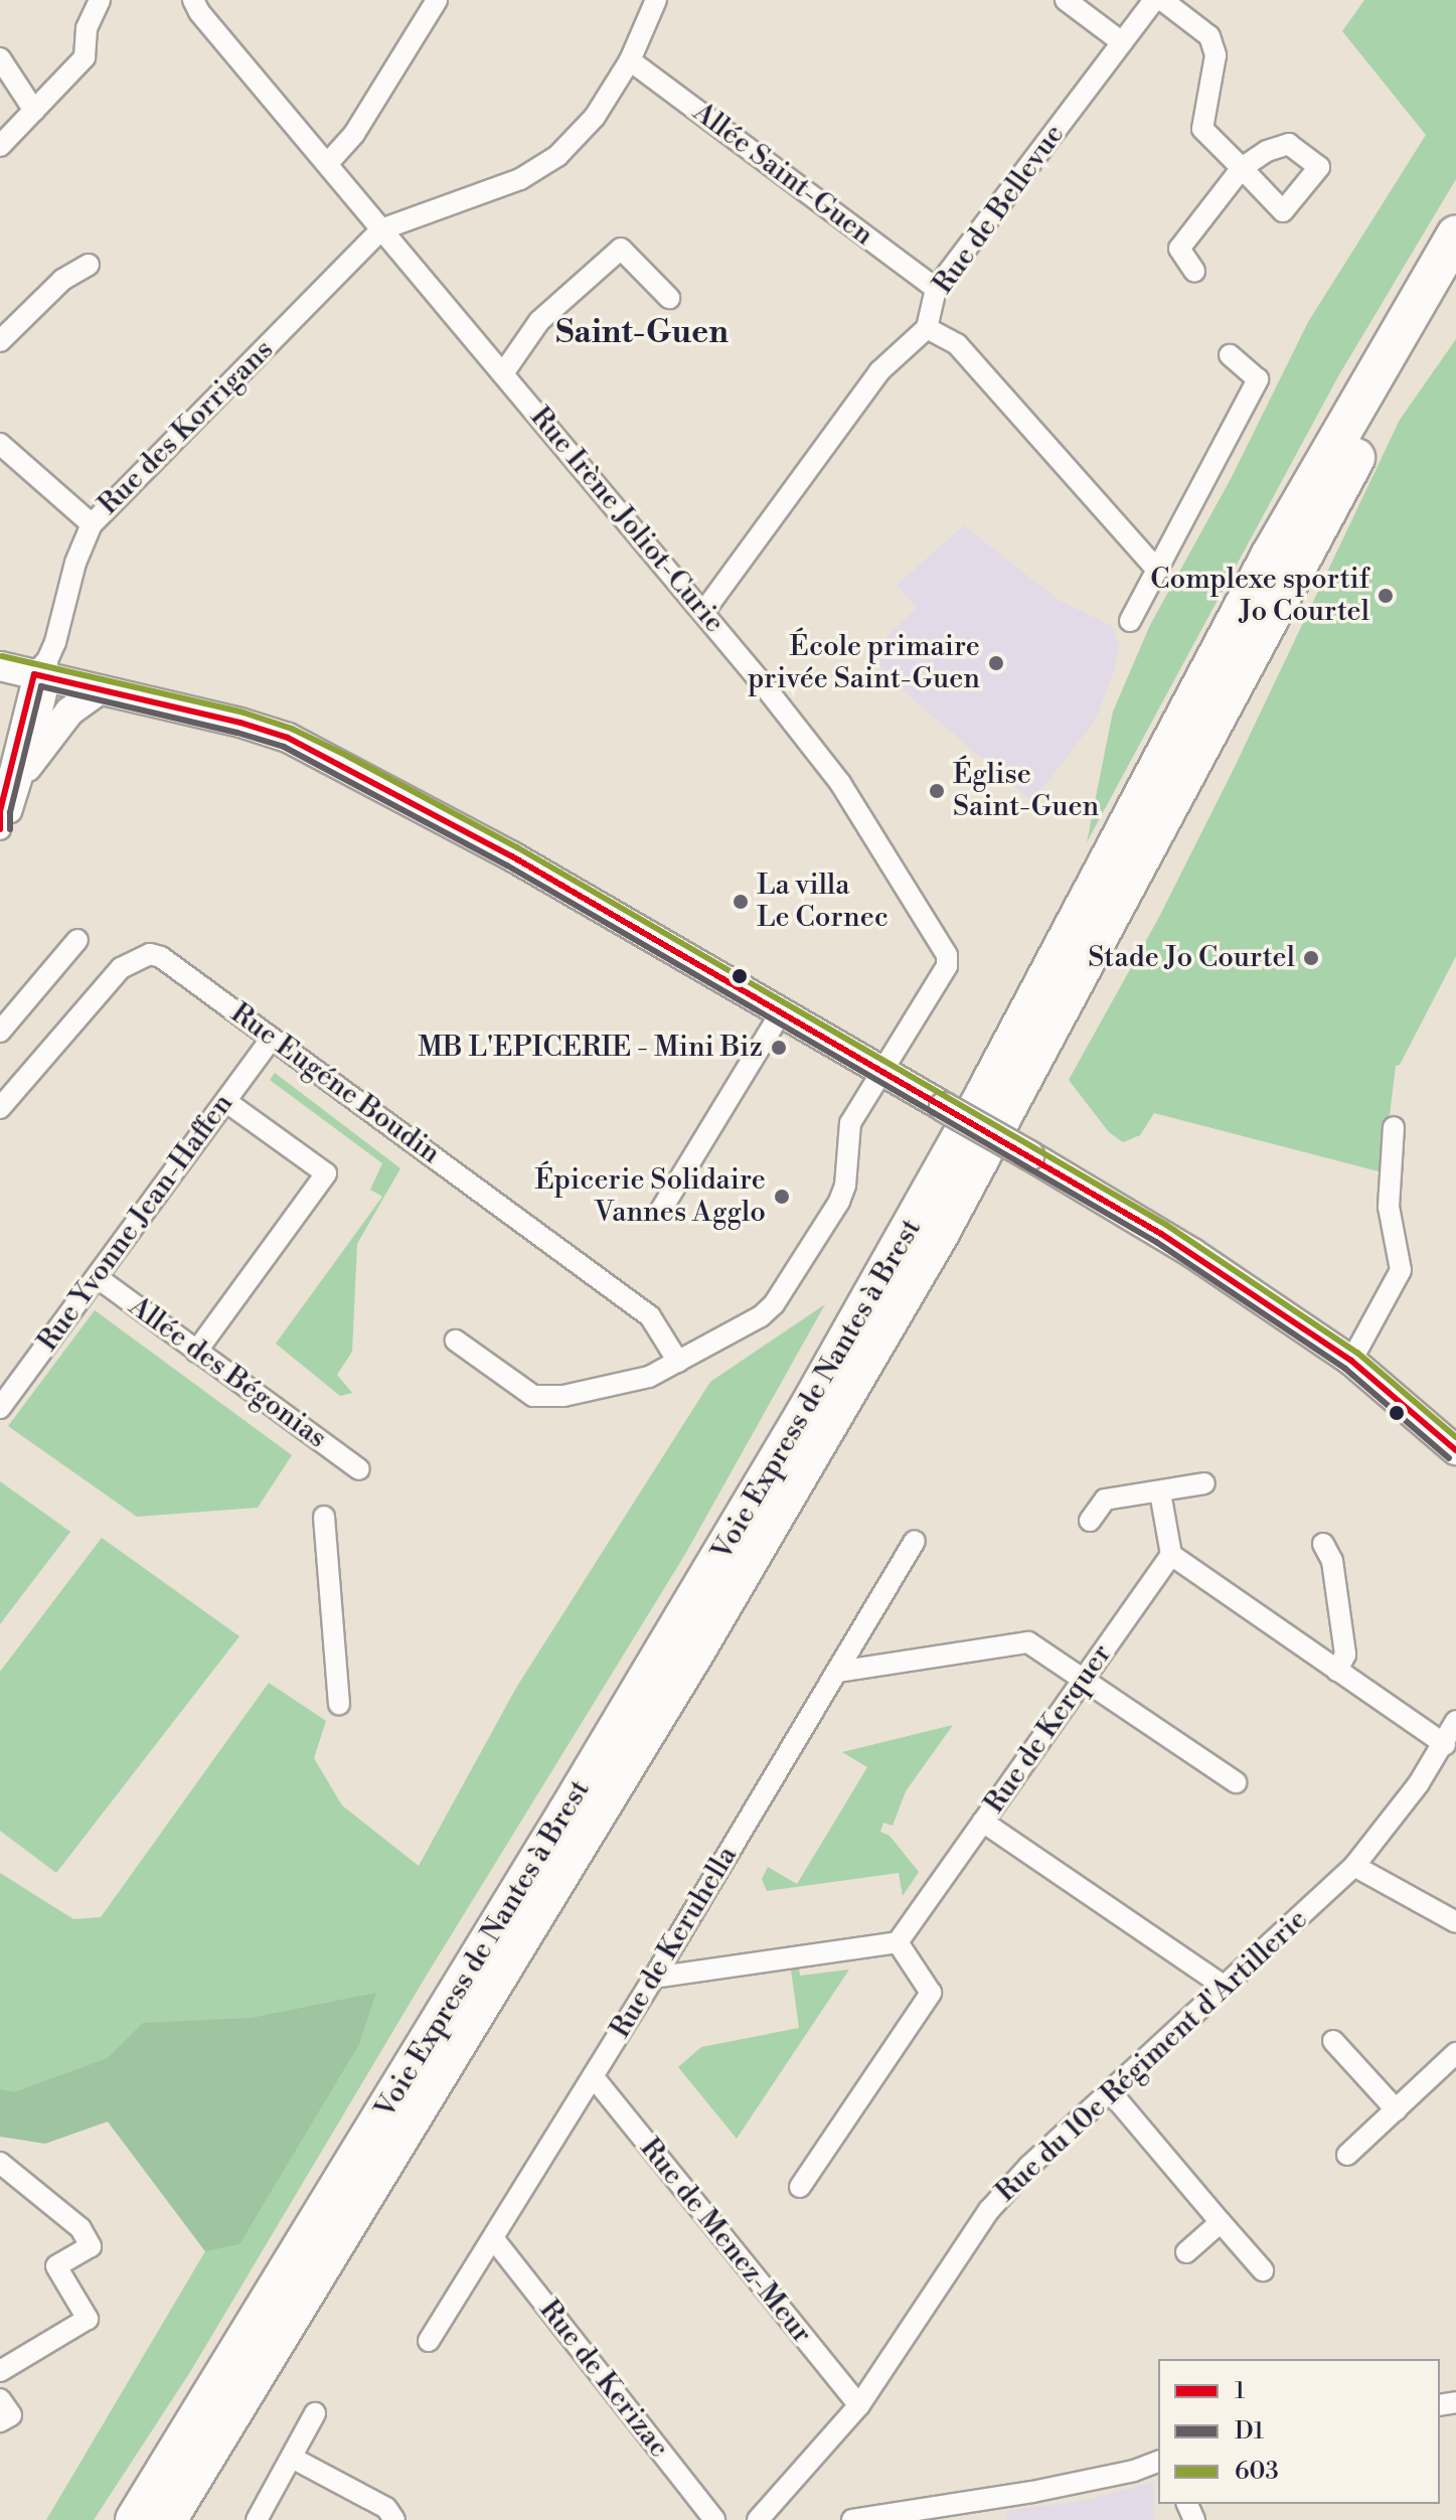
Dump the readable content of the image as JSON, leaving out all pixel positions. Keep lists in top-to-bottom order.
{
  "streets": {
    "highway": ["Voie Express de Nantes à Brest"],
    "street": [
      "Allée Saint-Guen",
      "Rue de Bellevue",
      "Rue des Korrigans",
      "Rue Irène Joliot-Curie",
      "Rue Eugéne Boudin",
      "Rue Yvonne Jean-Haffen",
      "Allée des Bégonias",
      "Rue de Kerquer",
      "Rue de Keruhella",
      "Rue du 10e Régiment d'Artillerie",
      "Rue de Menez-Meur",
      "Rue de Kerizac"
    ]
  },
  "crossings": [
    ["Allée Saint-Guen", "Rue de Bellevue"],
    ["Rue de Bellevue", "Rue Irène Joliot-Curie"],
    ["Rue des Korrigans", "Rue Irène Joliot-Curie"],
    ["Rue Eugéne Boudin", "Rue Yvonne Jean-Haffen"],
    ["Rue Yvonne Jean-Haffen", "Allée des Bégonias"],
    ["Rue de Kerquer", "Rue du 10e Régiment d'Artillerie"],
    ["Rue de Keruhella", "Rue de Menez-Meur"],
    ["Rue de Keruhella", "Rue de Kerizac"],
    ["Rue du 10e Régiment d'Artillerie", "Rue de Menez-Meur"]
  ],
  "districts": ["Saint-Guen"],
  "places": [
    "Complexe sportif Jo Courtel",
    "École primaire privée Saint-Guen",
    "Église Saint-Guen",
    "La villa Le Cornec",
    "Stade Jo Courtel",
    "MB L'EPICERIE - Mini Biz",
    "Épicerie Solidaire Vannes Agglo"
  ],
  "lines": ["transit line 603", "transit line 1", "transit line D1"],
  "legend": ["1", "D1", "603"]
}
